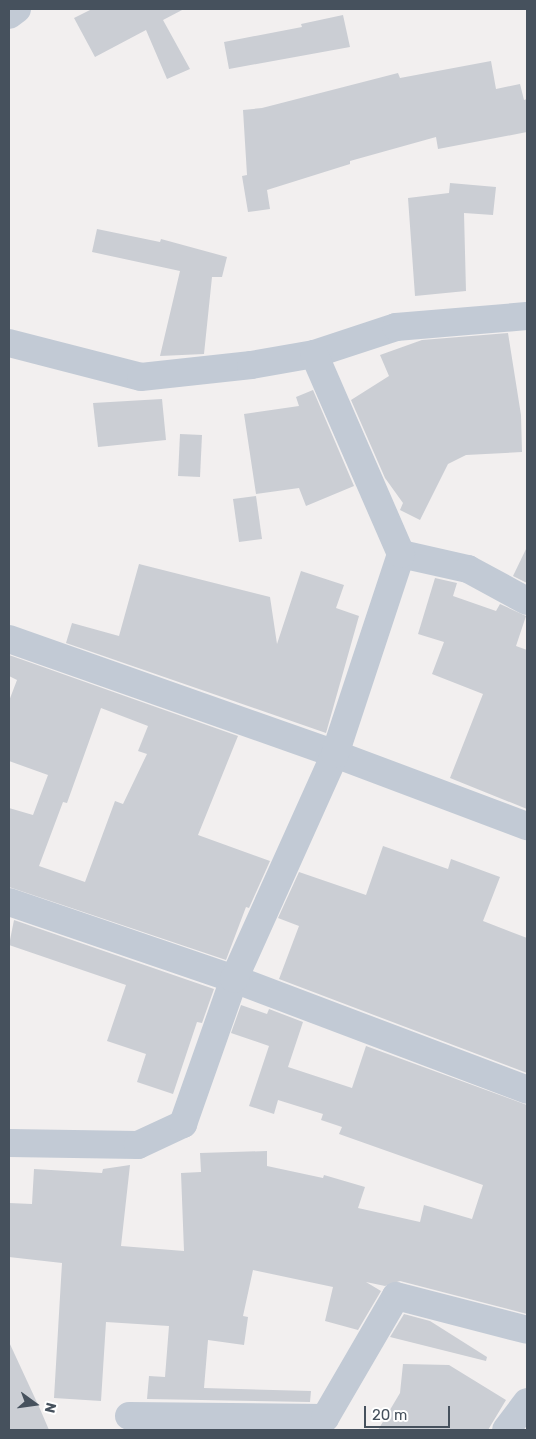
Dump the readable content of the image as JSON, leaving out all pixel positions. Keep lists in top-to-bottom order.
{
  "scale_bar": "20 m",
  "north": "right"
}
